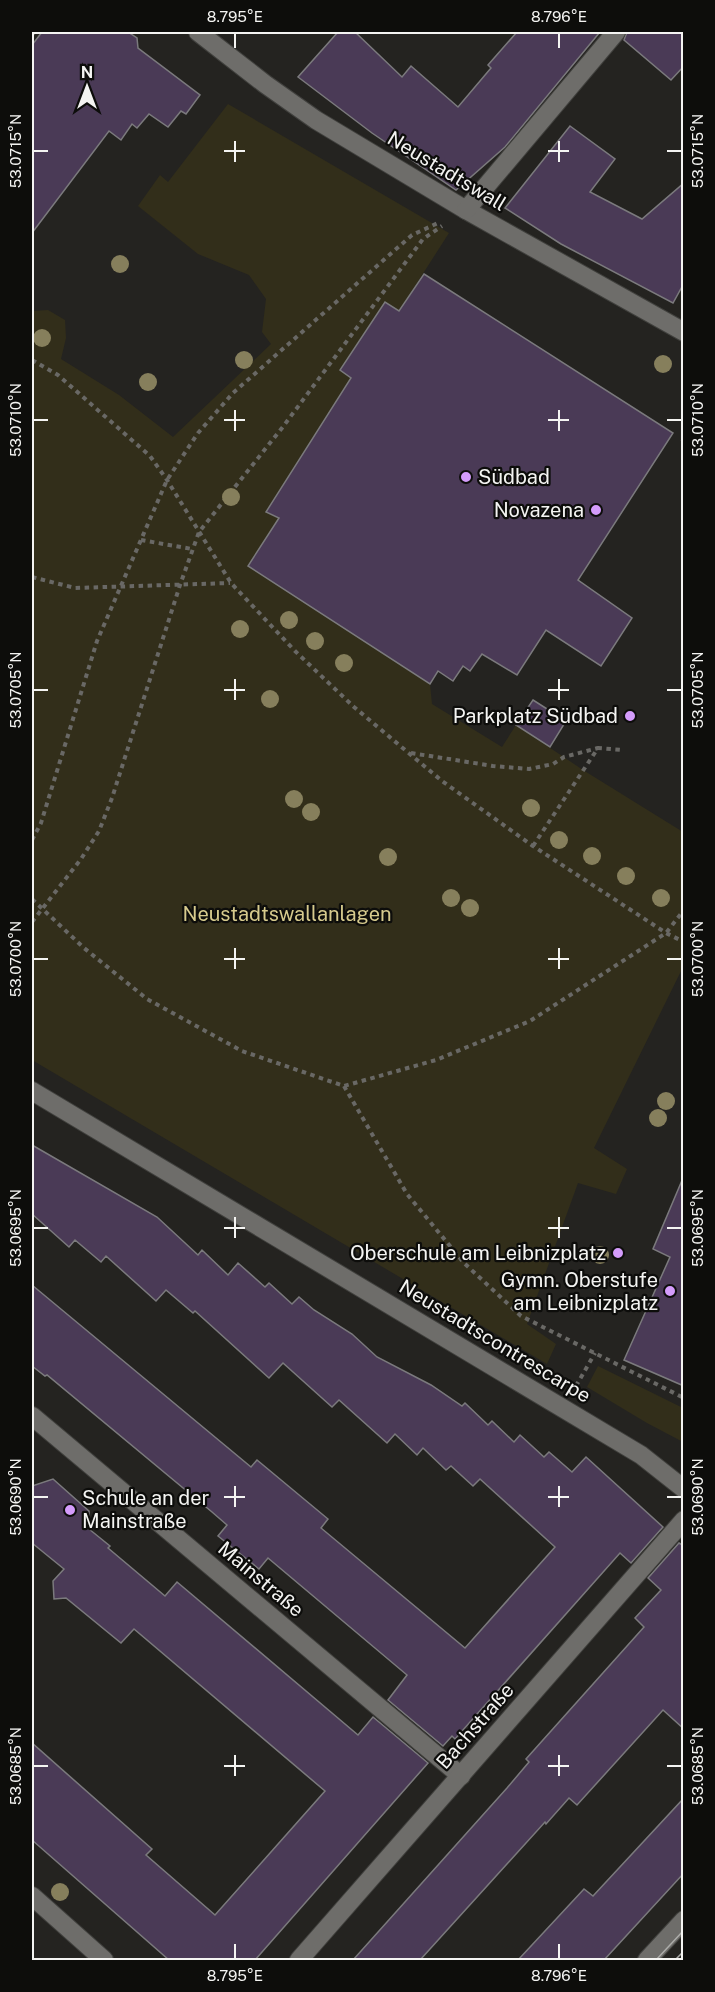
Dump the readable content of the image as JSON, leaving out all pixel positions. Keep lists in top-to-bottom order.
{
  "streets": {
    "street": [
      "Neustadtswall",
      "Neustadtscontrescarpe",
      "Mainstraße",
      "Bachstraße"
    ]
  },
  "crossings": [
    ["Mainstraße", "Bachstraße"]
  ],
  "parks": ["Neustadtswallanlagen"],
  "places": [
    "Südbad",
    "Novazena",
    "Parkplatz Südbad",
    "Oberschule am Leibnizplatz",
    "Gymn. Oberstufe am Leibnizplatz",
    "Schule an der Mainstraße"
  ],
  "north": "top",
  "coordinates": [
    "8.795°E",
    "8.796°E",
    "53.0715°N",
    "53.0710°N",
    "53.0705°N",
    "53.0700°N",
    "53.0695°N",
    "53.0690°N",
    "53.0685°N"
  ]
}
